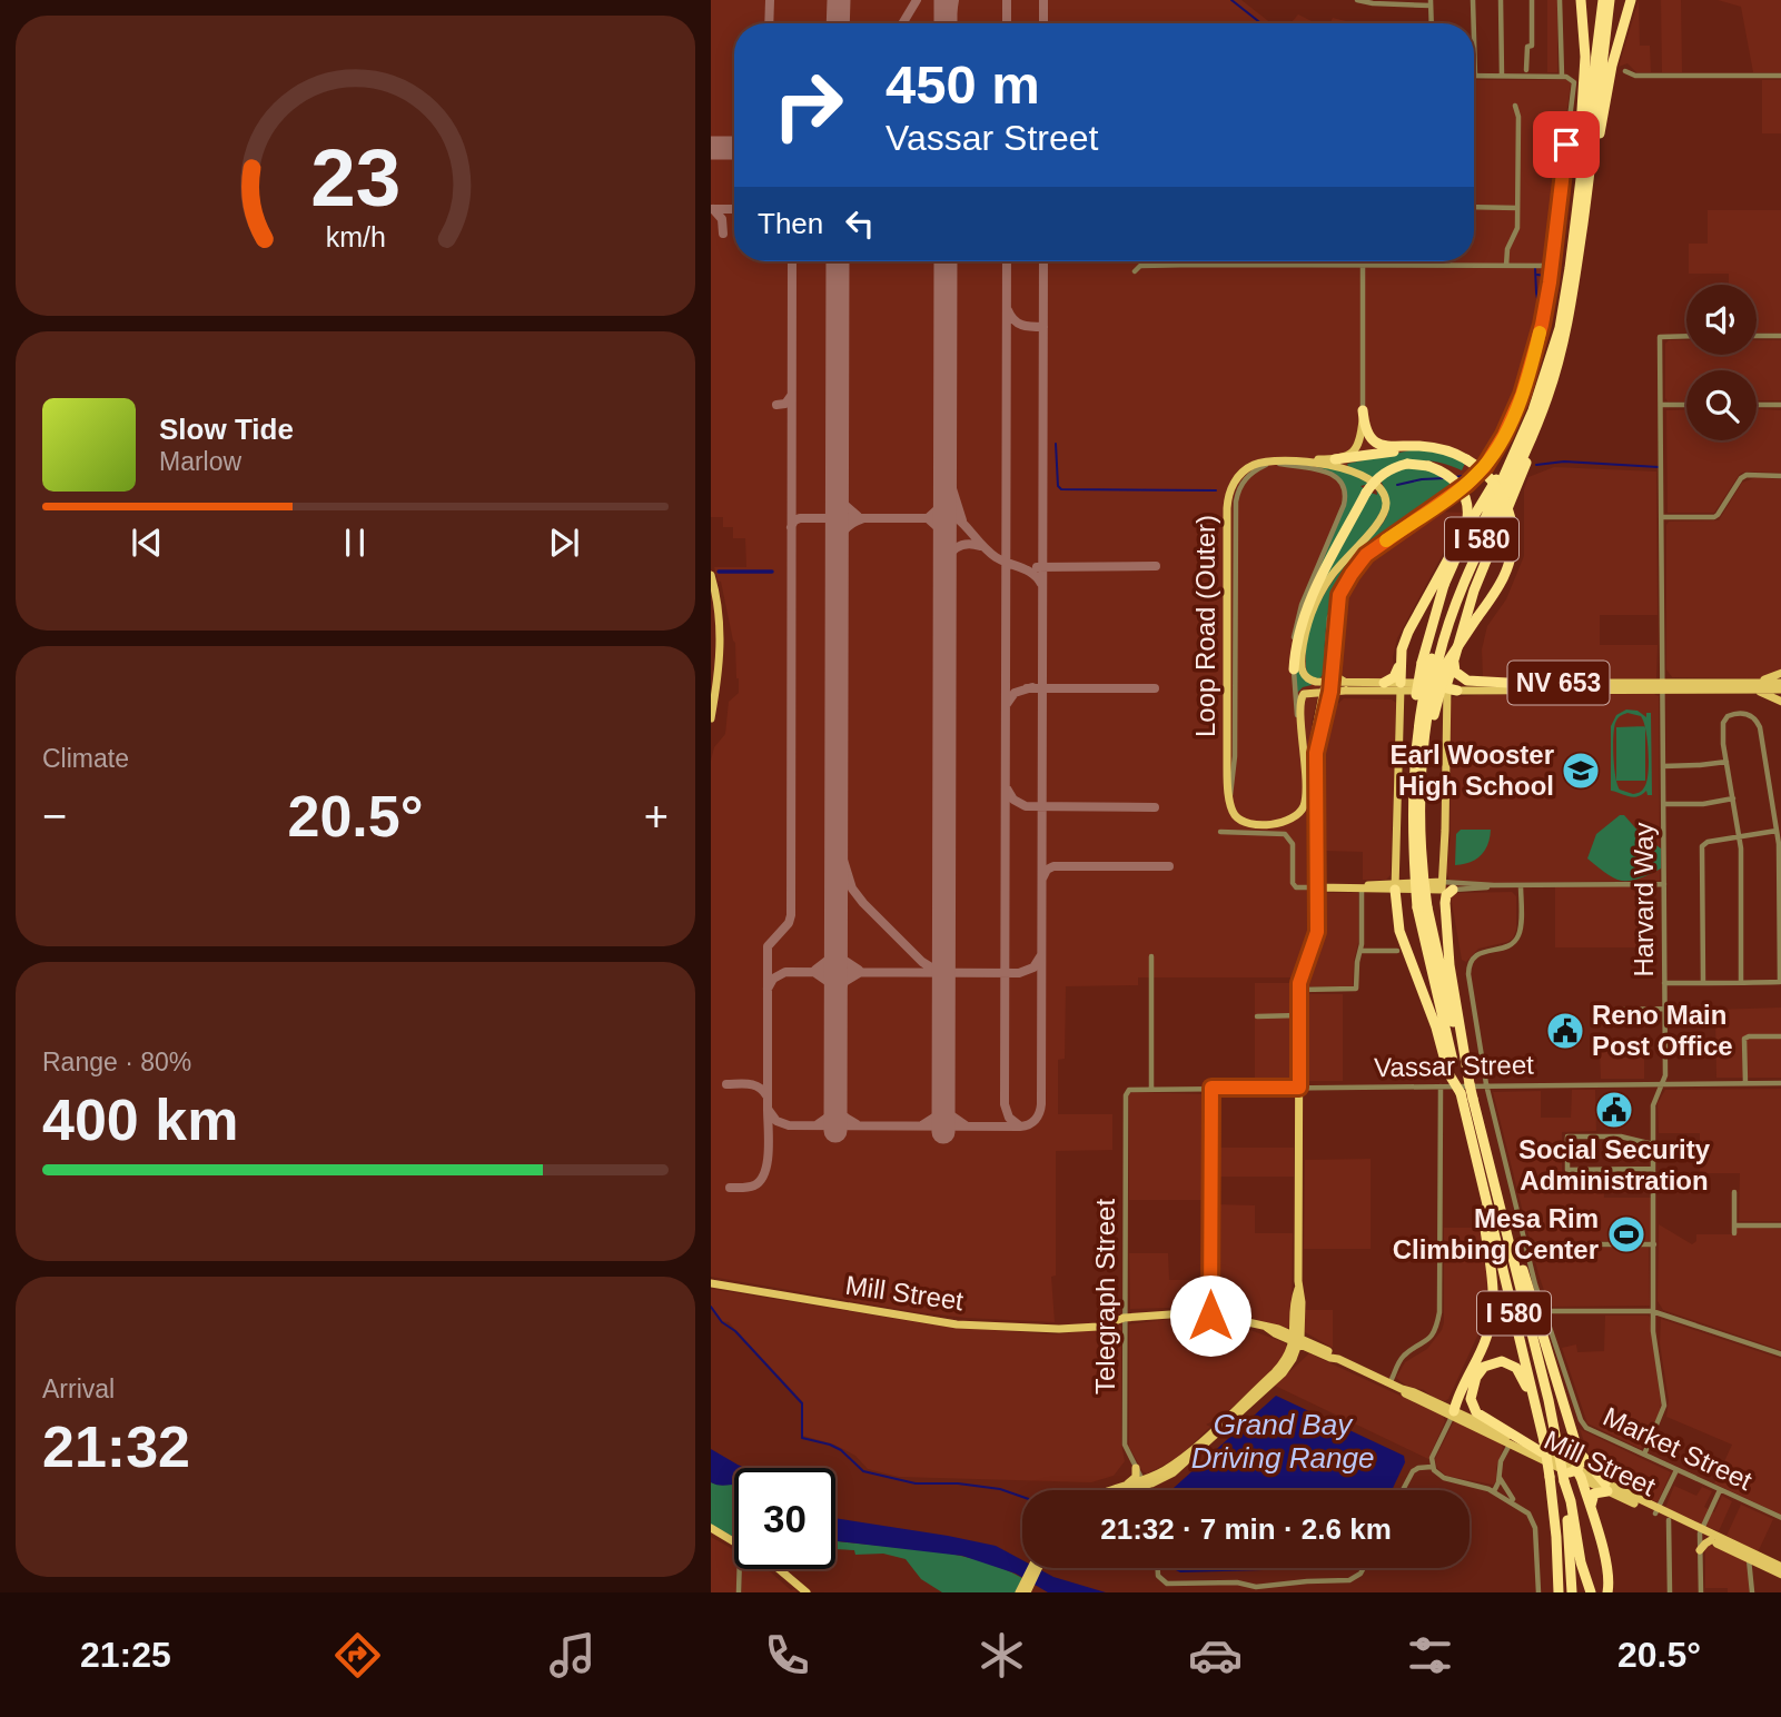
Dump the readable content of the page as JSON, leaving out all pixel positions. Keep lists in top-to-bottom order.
{
  "streets": {
    "highway": ["I 580"],
    "main road": ["Loop Road (Outer)", "NV 653", "Mill Street"],
    "street": [
      "Harvard Way",
      "Vassar Street",
      "Telegraph Street",
      "Market Street"
    ]
  },
  "crossings": [
    ["I 580", "Mill Street"],
    ["NV 653", "Harvard Way"],
    ["Harvard Way", "Vassar Street"],
    ["Harvard Way", "Market Street"],
    ["Vassar Street", "Telegraph Street"],
    ["Vassar Street", "Market Street"],
    ["Mill Street", "Telegraph Street"]
  ],
  "water": ["Grand Bay Driving Range"],
  "places": {
    "school or university": ["Earl Wooster High School"],
    "public building": ["Reno Main Post Office", "Social Security Administration"],
    "sports": ["Mesa Rim Climbing Center"]
  },
  "page": {
    "turn": ["450 m", "Vassar Street"],
    "then": "Then",
    "song": ["Slow Tide", "Marlow"],
    "tile": [
      "Climate",
      ["Range · 80%", "400 km"],
      ["Arrival", "21:32"]
    ],
    "heat": ["−", "20.5°", "+"],
    "limit": "30",
    "trip": "21:32 · 7 min · 2.6 km",
    "tabs": ["21:25", "20.5°"],
    "gauge": ["23", "km/h"]
  }
}
